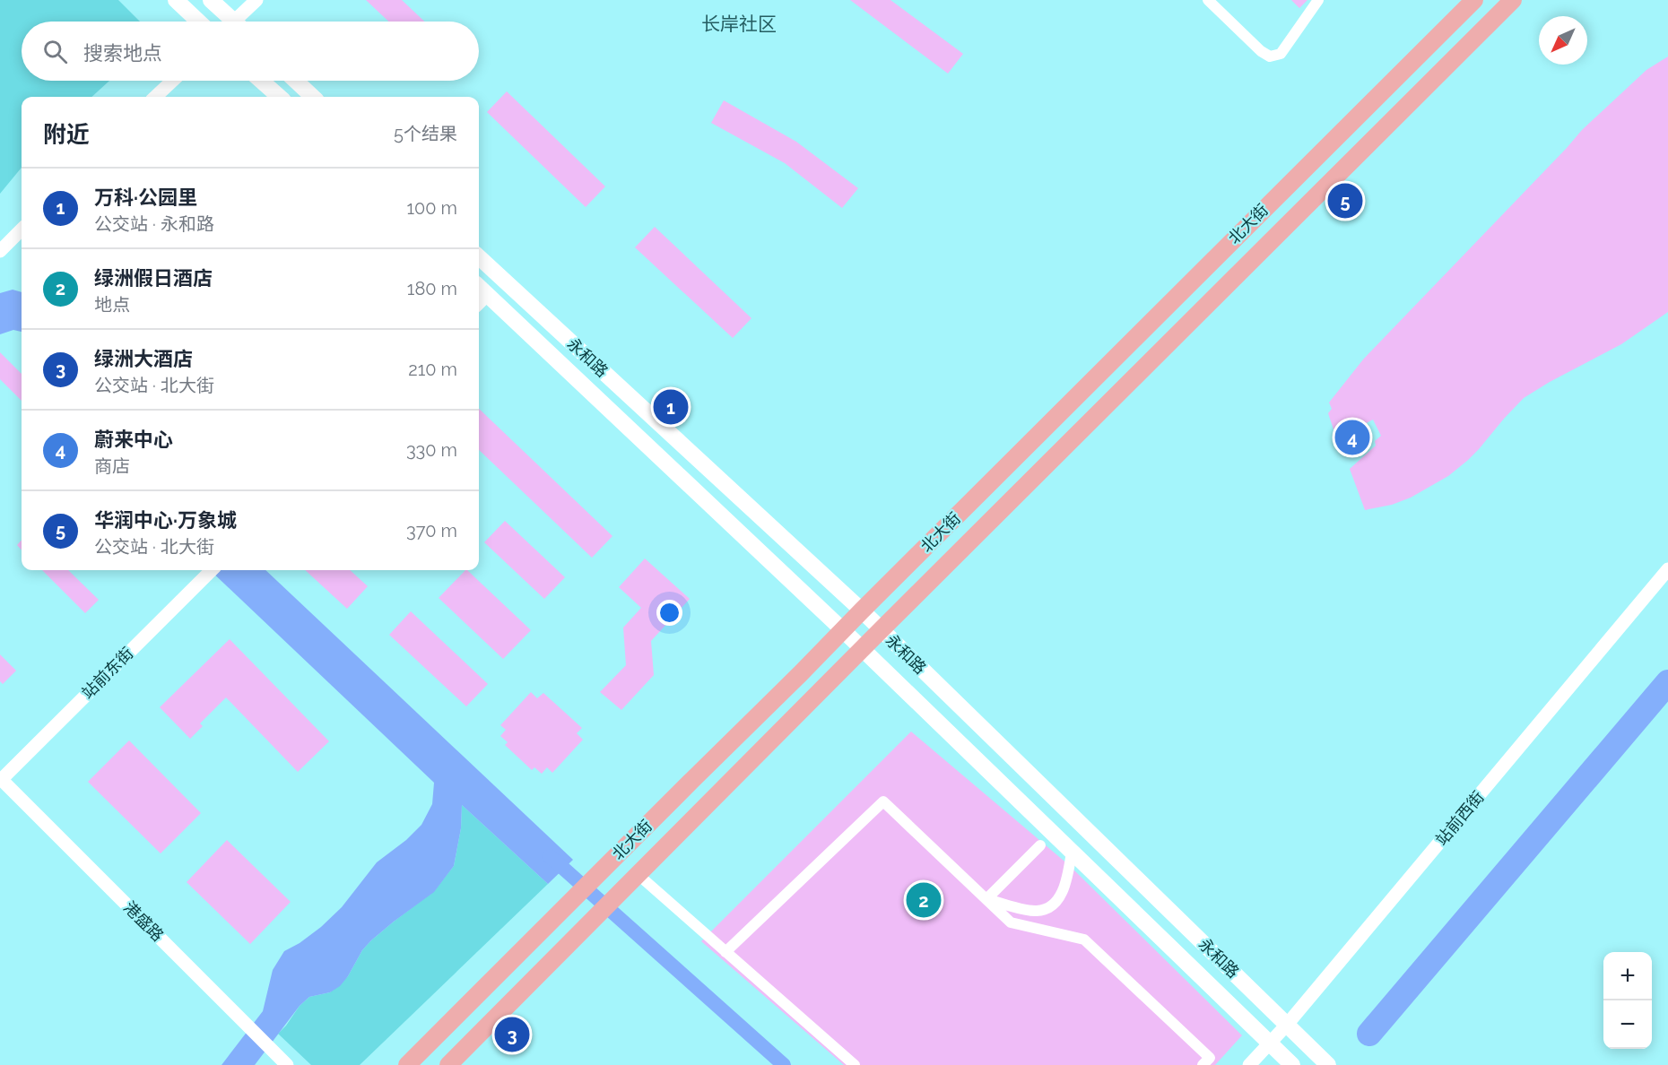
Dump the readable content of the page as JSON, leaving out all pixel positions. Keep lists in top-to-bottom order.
{
  "streets": {
    "main road": ["北大街", "永和路"],
    "street": ["站前东街", "站前西街", "港盛路"]
  },
  "crossings": [
    ["北大街", "永和路"],
    ["永和路", "站前西街"],
    ["站前东街", "港盛路"]
  ],
  "districts": ["长岸社区"],
  "north": "bottom left",
  "page": {
    "search": "搜索地点",
    "heading": ["附近", "5个结果"],
    "list": [
      {
        "mark": "1",
        "name": "万科·公园里",
        "note": "公交站 · 永和路",
        "value": "100 m"
      },
      {
        "mark": "2",
        "name": "绿洲假日酒店",
        "note": "地点",
        "value": "180 m"
      },
      {
        "mark": "3",
        "name": "绿洲大酒店",
        "note": "公交站 · 北大街",
        "value": "210 m"
      },
      {
        "mark": "4",
        "name": "蔚来中心",
        "note": "商店",
        "value": "330 m"
      },
      {
        "mark": "5",
        "name": "华润中心·万象城",
        "note": "公交站 · 北大街",
        "value": "370 m"
      }
    ],
    "pins": [
      "5",
      "1",
      "4",
      "2",
      "3"
    ],
    "map_buttons": ["+", "−"]
  }
}
